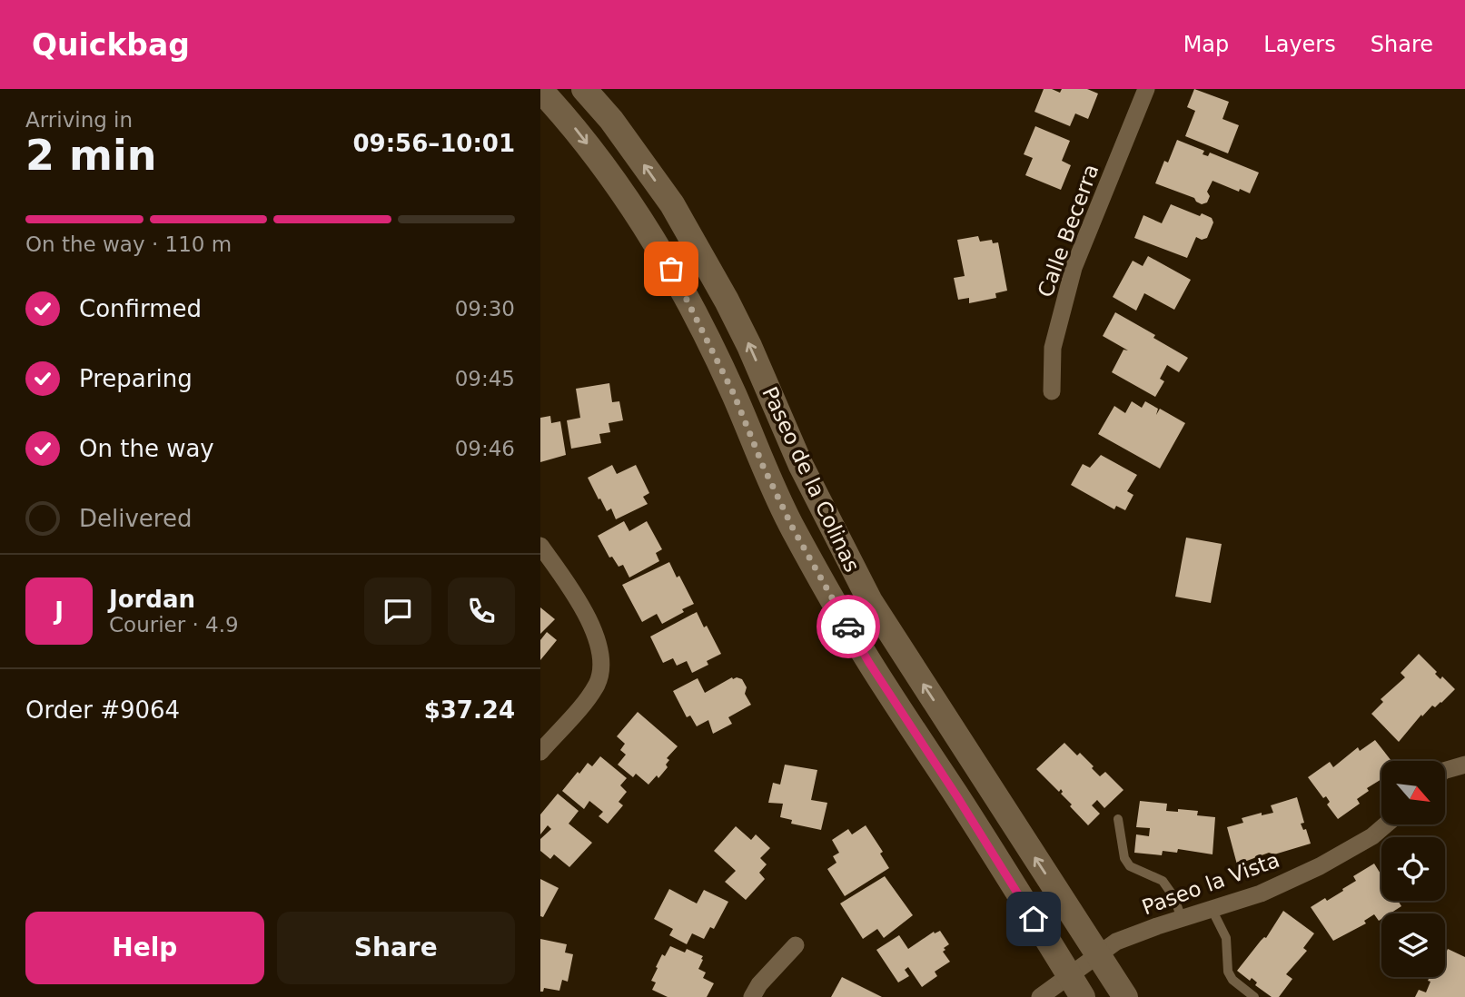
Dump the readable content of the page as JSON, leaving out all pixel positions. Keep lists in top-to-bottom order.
{
  "streets": {
    "main road": ["Paseo de la Colinas"],
    "street": ["Calle Becerra", "Paseo la Vista"]
  },
  "crossings": [
    ["Paseo de la Colinas", "Paseo la Vista"]
  ],
  "north": "bottom right",
  "page": {
    "header": "Quickbag",
    "nav": ["Map", "Layers", "Share"],
    "heading": ["2 min", "Arriving in", "09:56–10:01"],
    "panel": [
      "Jordan",
      "Courier · 4.9",
      "Order #9064",
      "$37.24"
    ],
    "bar": "On the way · 110 m",
    "list": [
      ["Confirmed", "09:30"],
      ["Preparing", "09:45"],
      ["On the way", "09:46"],
      "Delivered"
    ],
    "round": "J",
    "buttons": ["Help", "Share"]
  }
}
